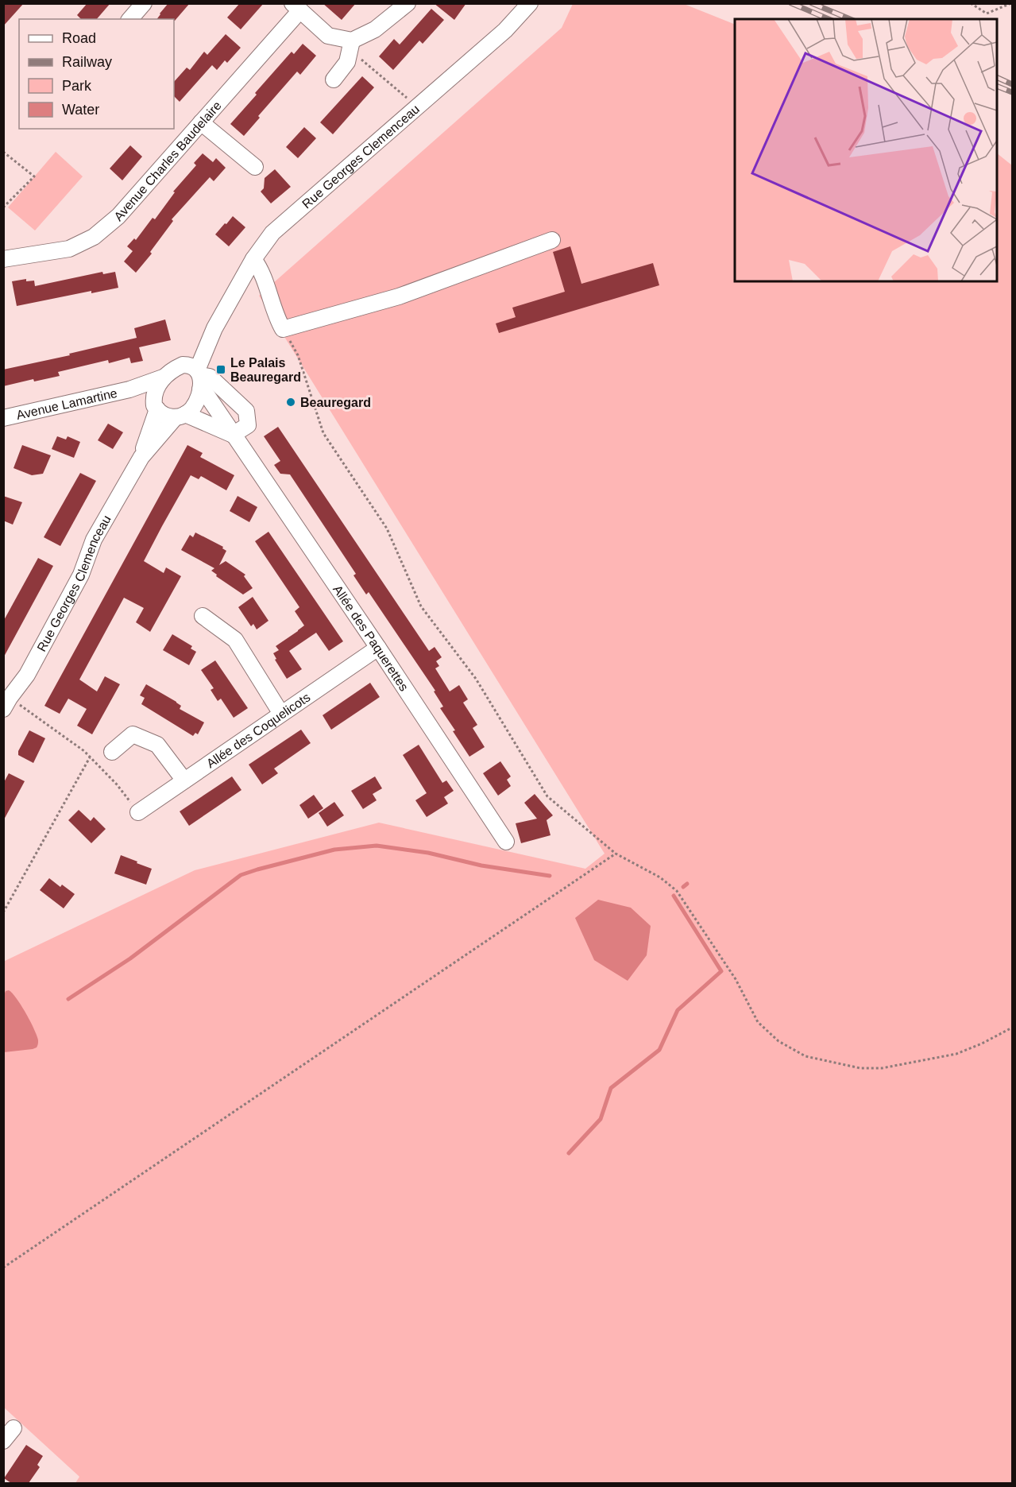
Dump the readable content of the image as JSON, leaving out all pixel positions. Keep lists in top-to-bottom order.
{
  "streets": {
    "street": [
      "Rue Georges Clemenceau",
      "Avenue Charles Baudelaire",
      "Avenue Lamartine",
      "Allée des Paquerettes",
      "Allée des Coquelicots"
    ]
  },
  "crossings": [
    ["Rue Georges Clemenceau", "Avenue Lamartine"],
    ["Rue Georges Clemenceau", "Allée des Paquerettes"],
    ["Avenue Lamartine", "Allée des Paquerettes"],
    ["Allée des Paquerettes", "Allée des Coquelicots"]
  ],
  "places": {
    "transit": ["Le Palais Beauregard"],
    "other": ["Beauregard"]
  },
  "legend": [
    "Road",
    "Railway",
    "Park",
    "Water"
  ]
}
